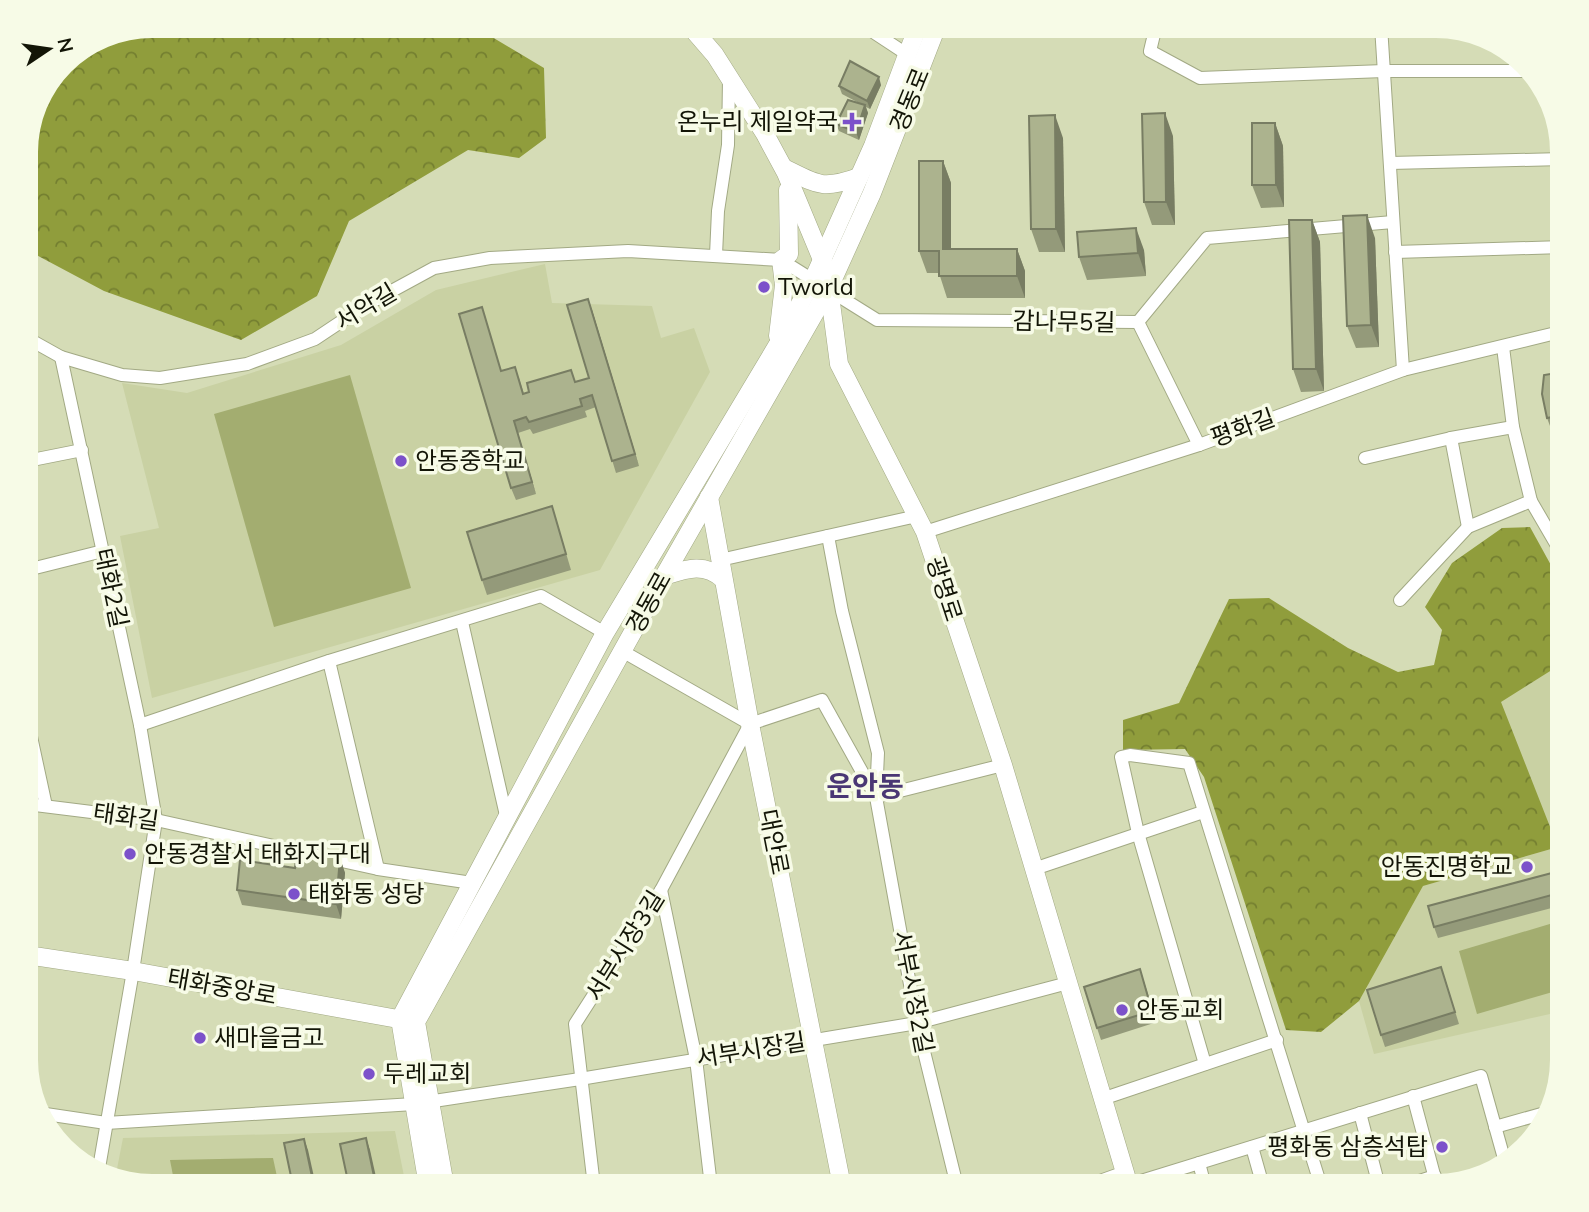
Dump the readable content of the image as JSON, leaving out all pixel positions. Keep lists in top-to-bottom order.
{
  "streets": {
    "street": [
      "경동로",
      "서악길",
      "감나무5길",
      "평화길",
      "태화2길",
      "광명로",
      "태화길",
      "대안로",
      "서부시장3길",
      "태화중앙로",
      "서부시장2길",
      "서부시장길"
    ]
  },
  "crossings": [
    ["경동로", "서악길"],
    ["경동로", "감나무5길"],
    ["경동로", "광명로"],
    ["경동로", "태화길"],
    ["경동로", "대안로"],
    ["경동로", "태화중앙로"],
    ["서악길", "감나무5길"],
    ["서악길", "태화2길"],
    ["서악길", "광명로"],
    ["감나무5길", "광명로"],
    ["평화길", "광명로"],
    ["평화길", "대안로"],
    ["태화2길", "태화길"],
    ["태화2길", "태화중앙로"],
    ["태화2길", "서부시장길"],
    ["광명로", "서부시장길"],
    ["대안로", "서부시장3길"],
    ["대안로", "서부시장2길"],
    ["대안로", "서부시장길"],
    ["서부시장3길", "서부시장2길"],
    ["서부시장3길", "서부시장길"],
    ["서부시장2길", "서부시장길"]
  ],
  "districts": ["운안동"],
  "places": {
    "health": ["온누리 제일약국"],
    "other": [
      "Tworld",
      "안동중학교",
      "안동경찰서 태화지구대",
      "안동진명학교",
      "태화동 성당",
      "안동교회",
      "새마을금고",
      "두레교회",
      "평화동 삼층석탑"
    ]
  },
  "north": "right"
}
